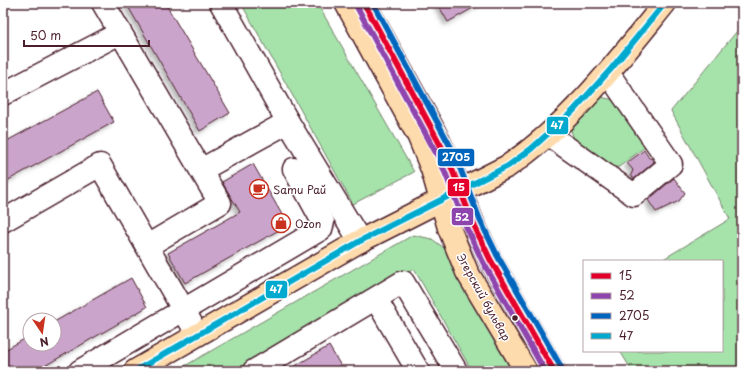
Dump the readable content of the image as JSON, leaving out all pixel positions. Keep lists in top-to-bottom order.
{
  "streets": {
    "main road": ["Эгерский бульвар"]
  },
  "places": {
    "cafe": ["Samu Рай"],
    "shop": ["Ozon"]
  },
  "lines": [
    "transit line 15",
    "transit line 2705",
    "transit line 47",
    "transit line 52"
  ],
  "legend": [
    "15",
    "52",
    "2705",
    "47"
  ],
  "scale_bar": "50 m",
  "north": "bottom"
}
